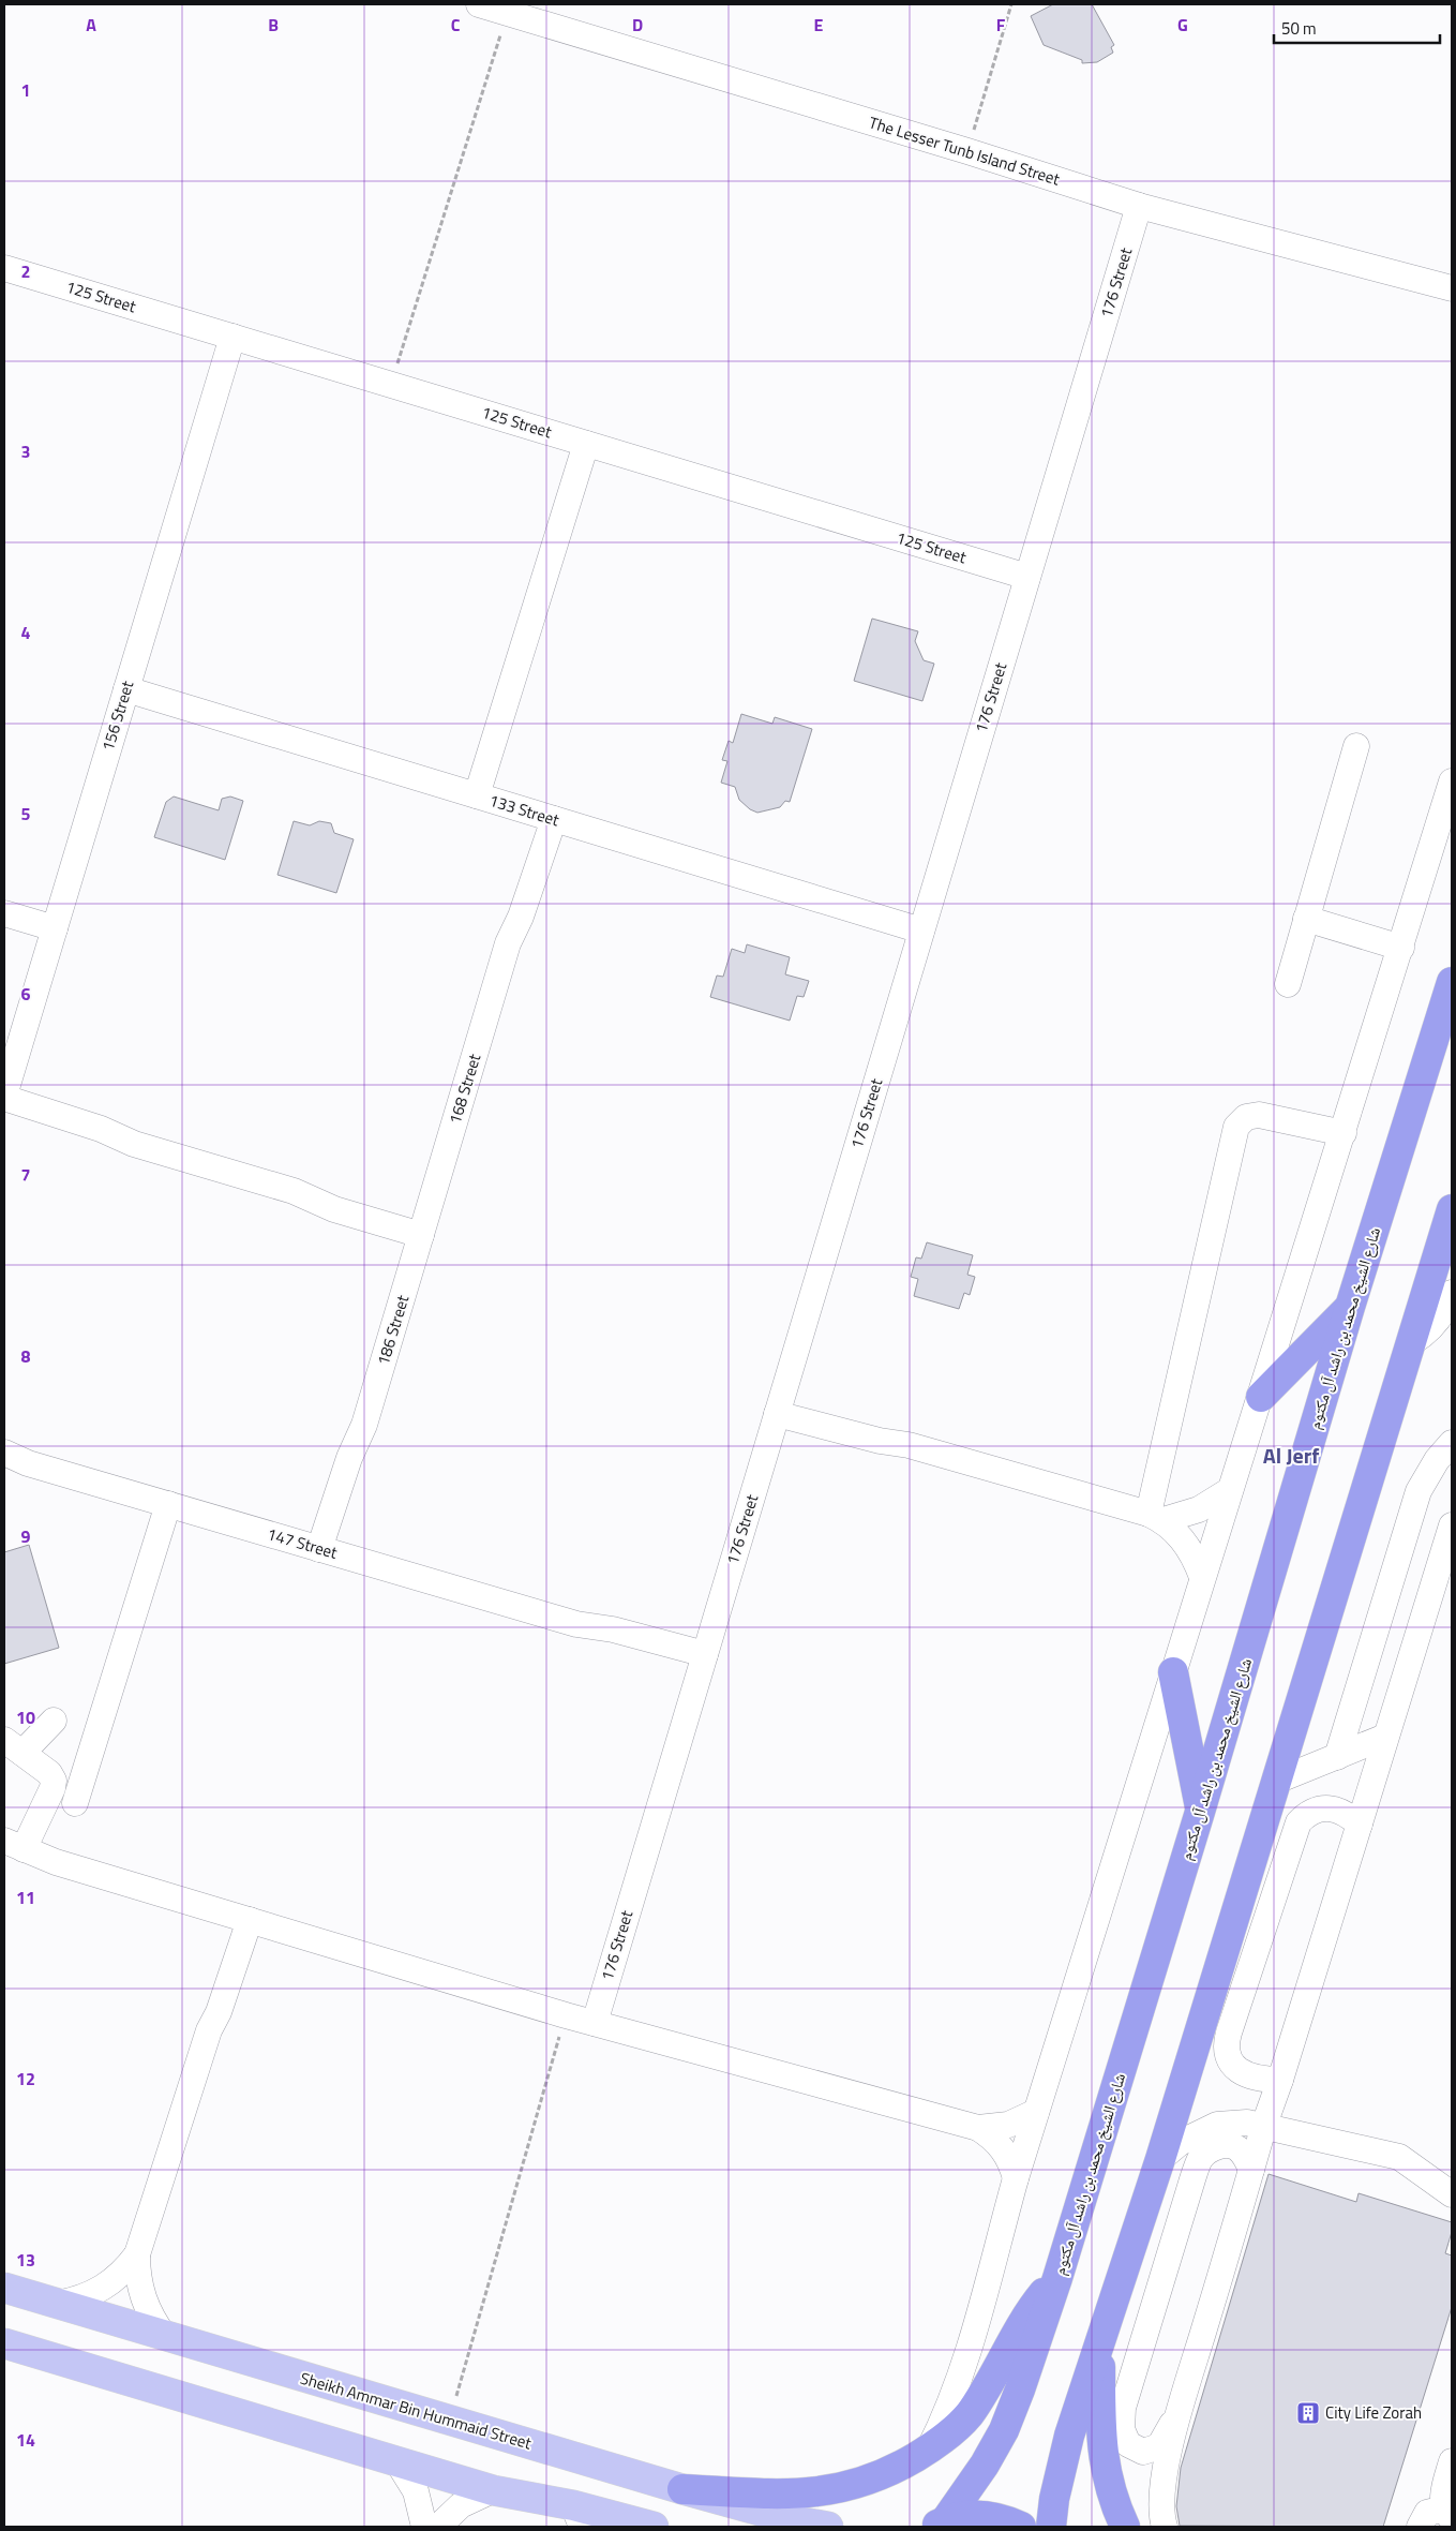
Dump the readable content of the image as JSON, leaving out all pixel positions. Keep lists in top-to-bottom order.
{
  "streets": {
    "highway": ["شارع الشيخ محمد بن راشد آل مكتوم"],
    "main road": ["Sheikh Ammar Bin Hummaid Street"],
    "street": [
      "The Lesser Tunb Island Street",
      "176 Street",
      "125 Street",
      "156 Street",
      "133 Street",
      "168 Street",
      "186 Street",
      "147 Street"
    ]
  },
  "crossings": [
    ["The Lesser Tunb Island Street", "176 Street"],
    ["176 Street", "125 Street"],
    ["176 Street", "133 Street"],
    ["176 Street", "147 Street"],
    ["125 Street", "156 Street"],
    ["156 Street", "133 Street"],
    ["133 Street", "168 Street"],
    ["168 Street", "186 Street"],
    ["186 Street", "147 Street"]
  ],
  "districts": ["Al Jerf"],
  "places": {
    "building": ["City Life Zorah"]
  },
  "scale_bar": "50 m",
  "grid": {
    "columns": [
      "A",
      "B",
      "C",
      "D",
      "E",
      "F",
      "G"
    ],
    "rows": [
      "1",
      "2",
      "3",
      "4",
      "5",
      "6",
      "7",
      "8",
      "9",
      "10",
      "11",
      "12",
      "13",
      "14"
    ]
  }
}
